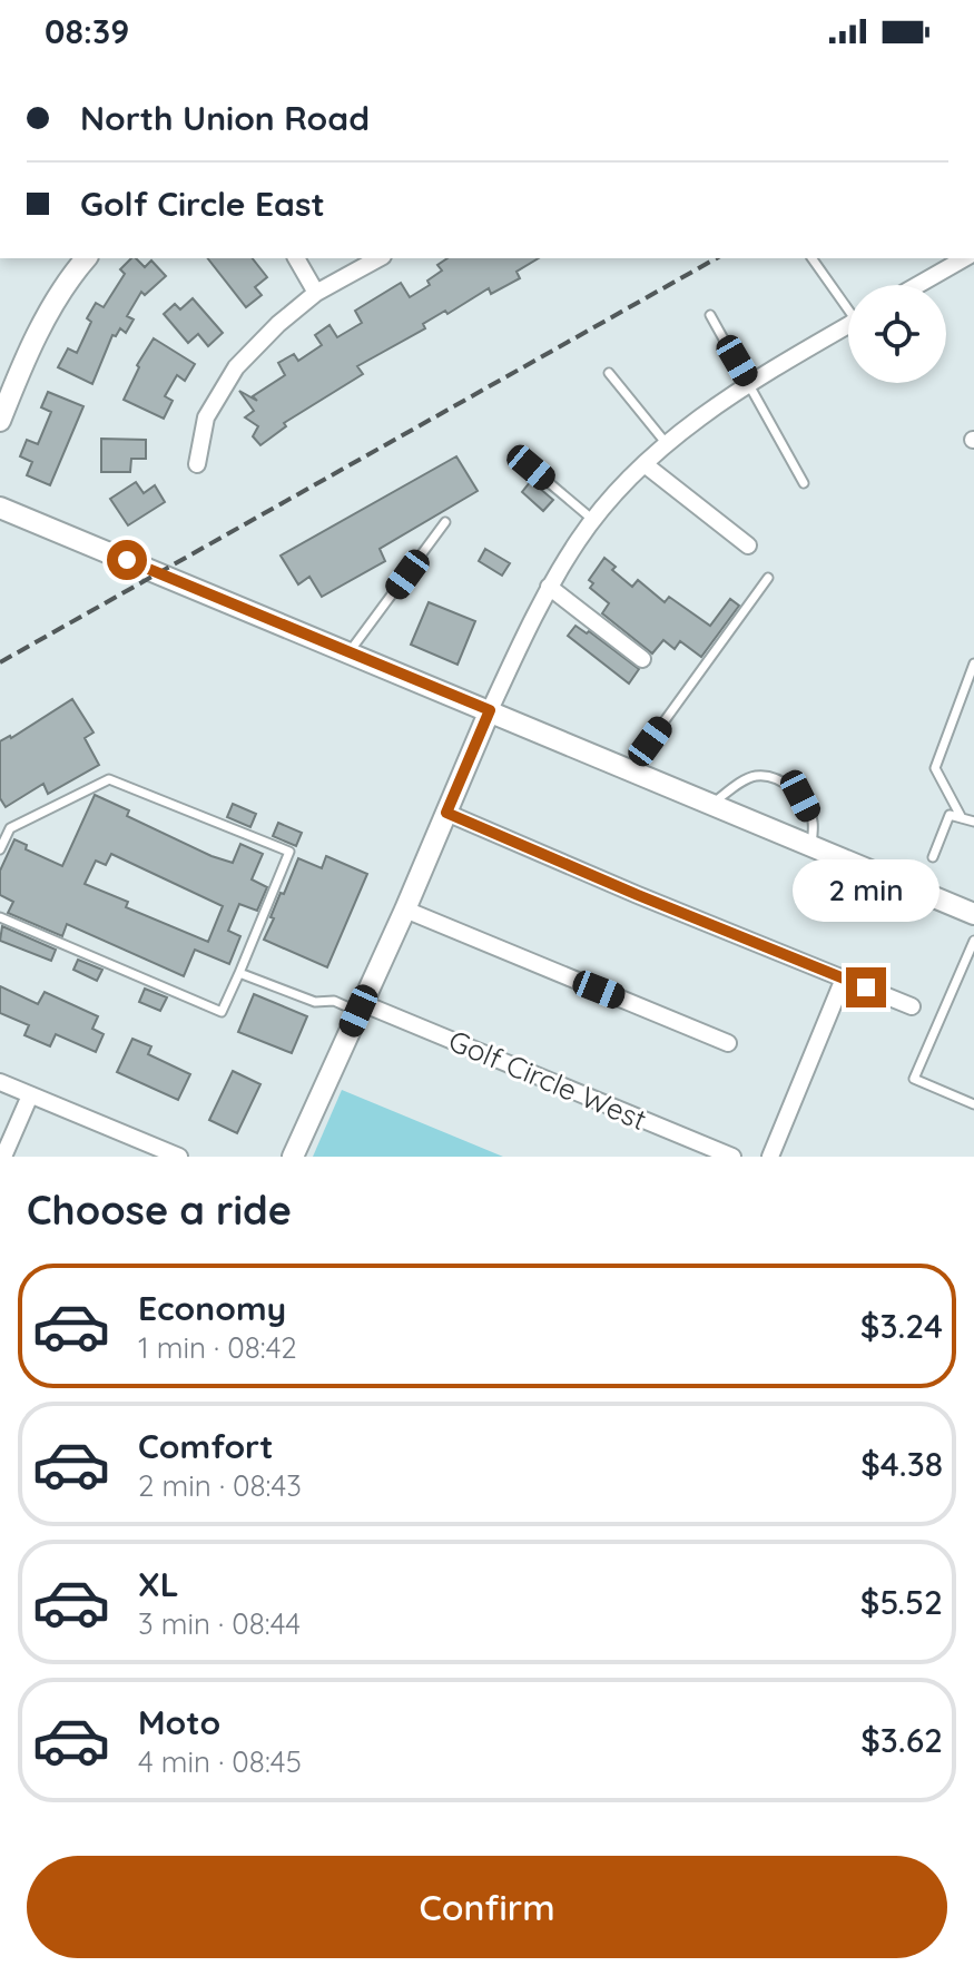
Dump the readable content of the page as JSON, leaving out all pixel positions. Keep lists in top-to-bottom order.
{
  "streets": {
    "street": ["Golf Circle West"]
  },
  "page": {
    "status": "08:39",
    "banner": ["North Union Road", "Golf Circle East"],
    "bubble": "2 min",
    "heading": "Choose a ride",
    "list": [
      {
        "name": "Economy",
        "note": "1 min · 08:42",
        "value": "$3.24"
      },
      {
        "name": "Comfort",
        "note": "2 min · 08:43",
        "value": "$4.38"
      },
      {
        "name": "XL",
        "note": "3 min · 08:44",
        "value": "$5.52"
      },
      {
        "name": "Moto",
        "note": "4 min · 08:45",
        "value": "$3.62"
      }
    ],
    "buttons": "Confirm"
  }
}
